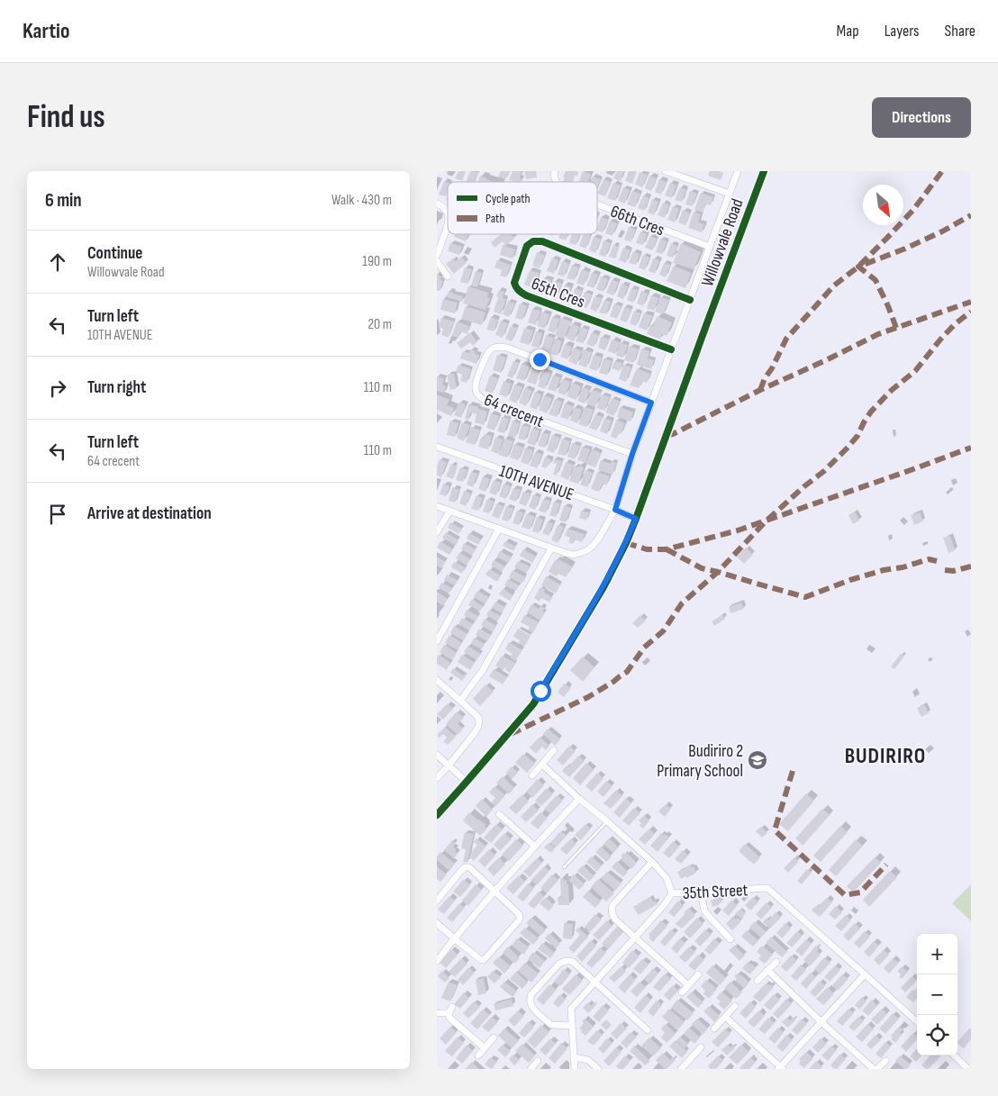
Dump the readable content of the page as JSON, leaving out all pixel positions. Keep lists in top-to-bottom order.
{
  "streets": {
    "street": [
      "66th Cres",
      "Willowvale Road",
      "65th Cres",
      "64 crecent",
      "10TH AVENUE",
      "35th Street"
    ]
  },
  "crossings": [
    ["Willowvale Road", "10TH AVENUE"]
  ],
  "districts": ["BUDIRIRO"],
  "places": {
    "school or university": ["Budiriro 2 Primary School"]
  },
  "legend": ["Cycle path", "Path"],
  "north": "bottom right",
  "page": {
    "header": "Kartio",
    "nav": ["Map", "Layers", "Share"],
    "buttons": "Directions",
    "title": "Find us",
    "heading": ["6 min", "Walk · 430 m"],
    "list": [
      ["Continue", "Willowvale Road", "190 m"],
      ["Turn left", "10TH AVENUE", "20 m"],
      ["Turn right", "110 m"],
      ["Turn left", "64 crecent", "110 m"],
      "Arrive at destination"
    ],
    "map_buttons": ["+", "−"]
  }
}
